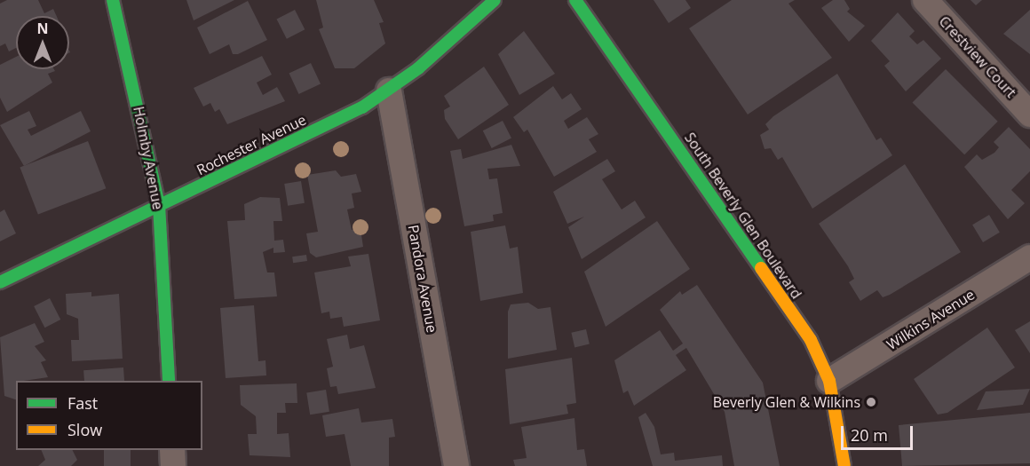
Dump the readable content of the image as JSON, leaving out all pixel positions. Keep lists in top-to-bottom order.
{
  "streets": {
    "street": [
      "Crestview Court",
      "Rochester Avenue",
      "Holmby Avenue",
      "South Beverly Glen Boulevard",
      "Pandora Avenue",
      "Wilkins Avenue"
    ]
  },
  "crossings": [
    ["Rochester Avenue", "Holmby Avenue"],
    ["Rochester Avenue", "Pandora Avenue"],
    ["South Beverly Glen Boulevard", "Wilkins Avenue"]
  ],
  "places": ["Beverly Glen & Wilkins"],
  "legend": ["Fast", "Slow"],
  "scale_bar": "20 m",
  "north": "top"
}
